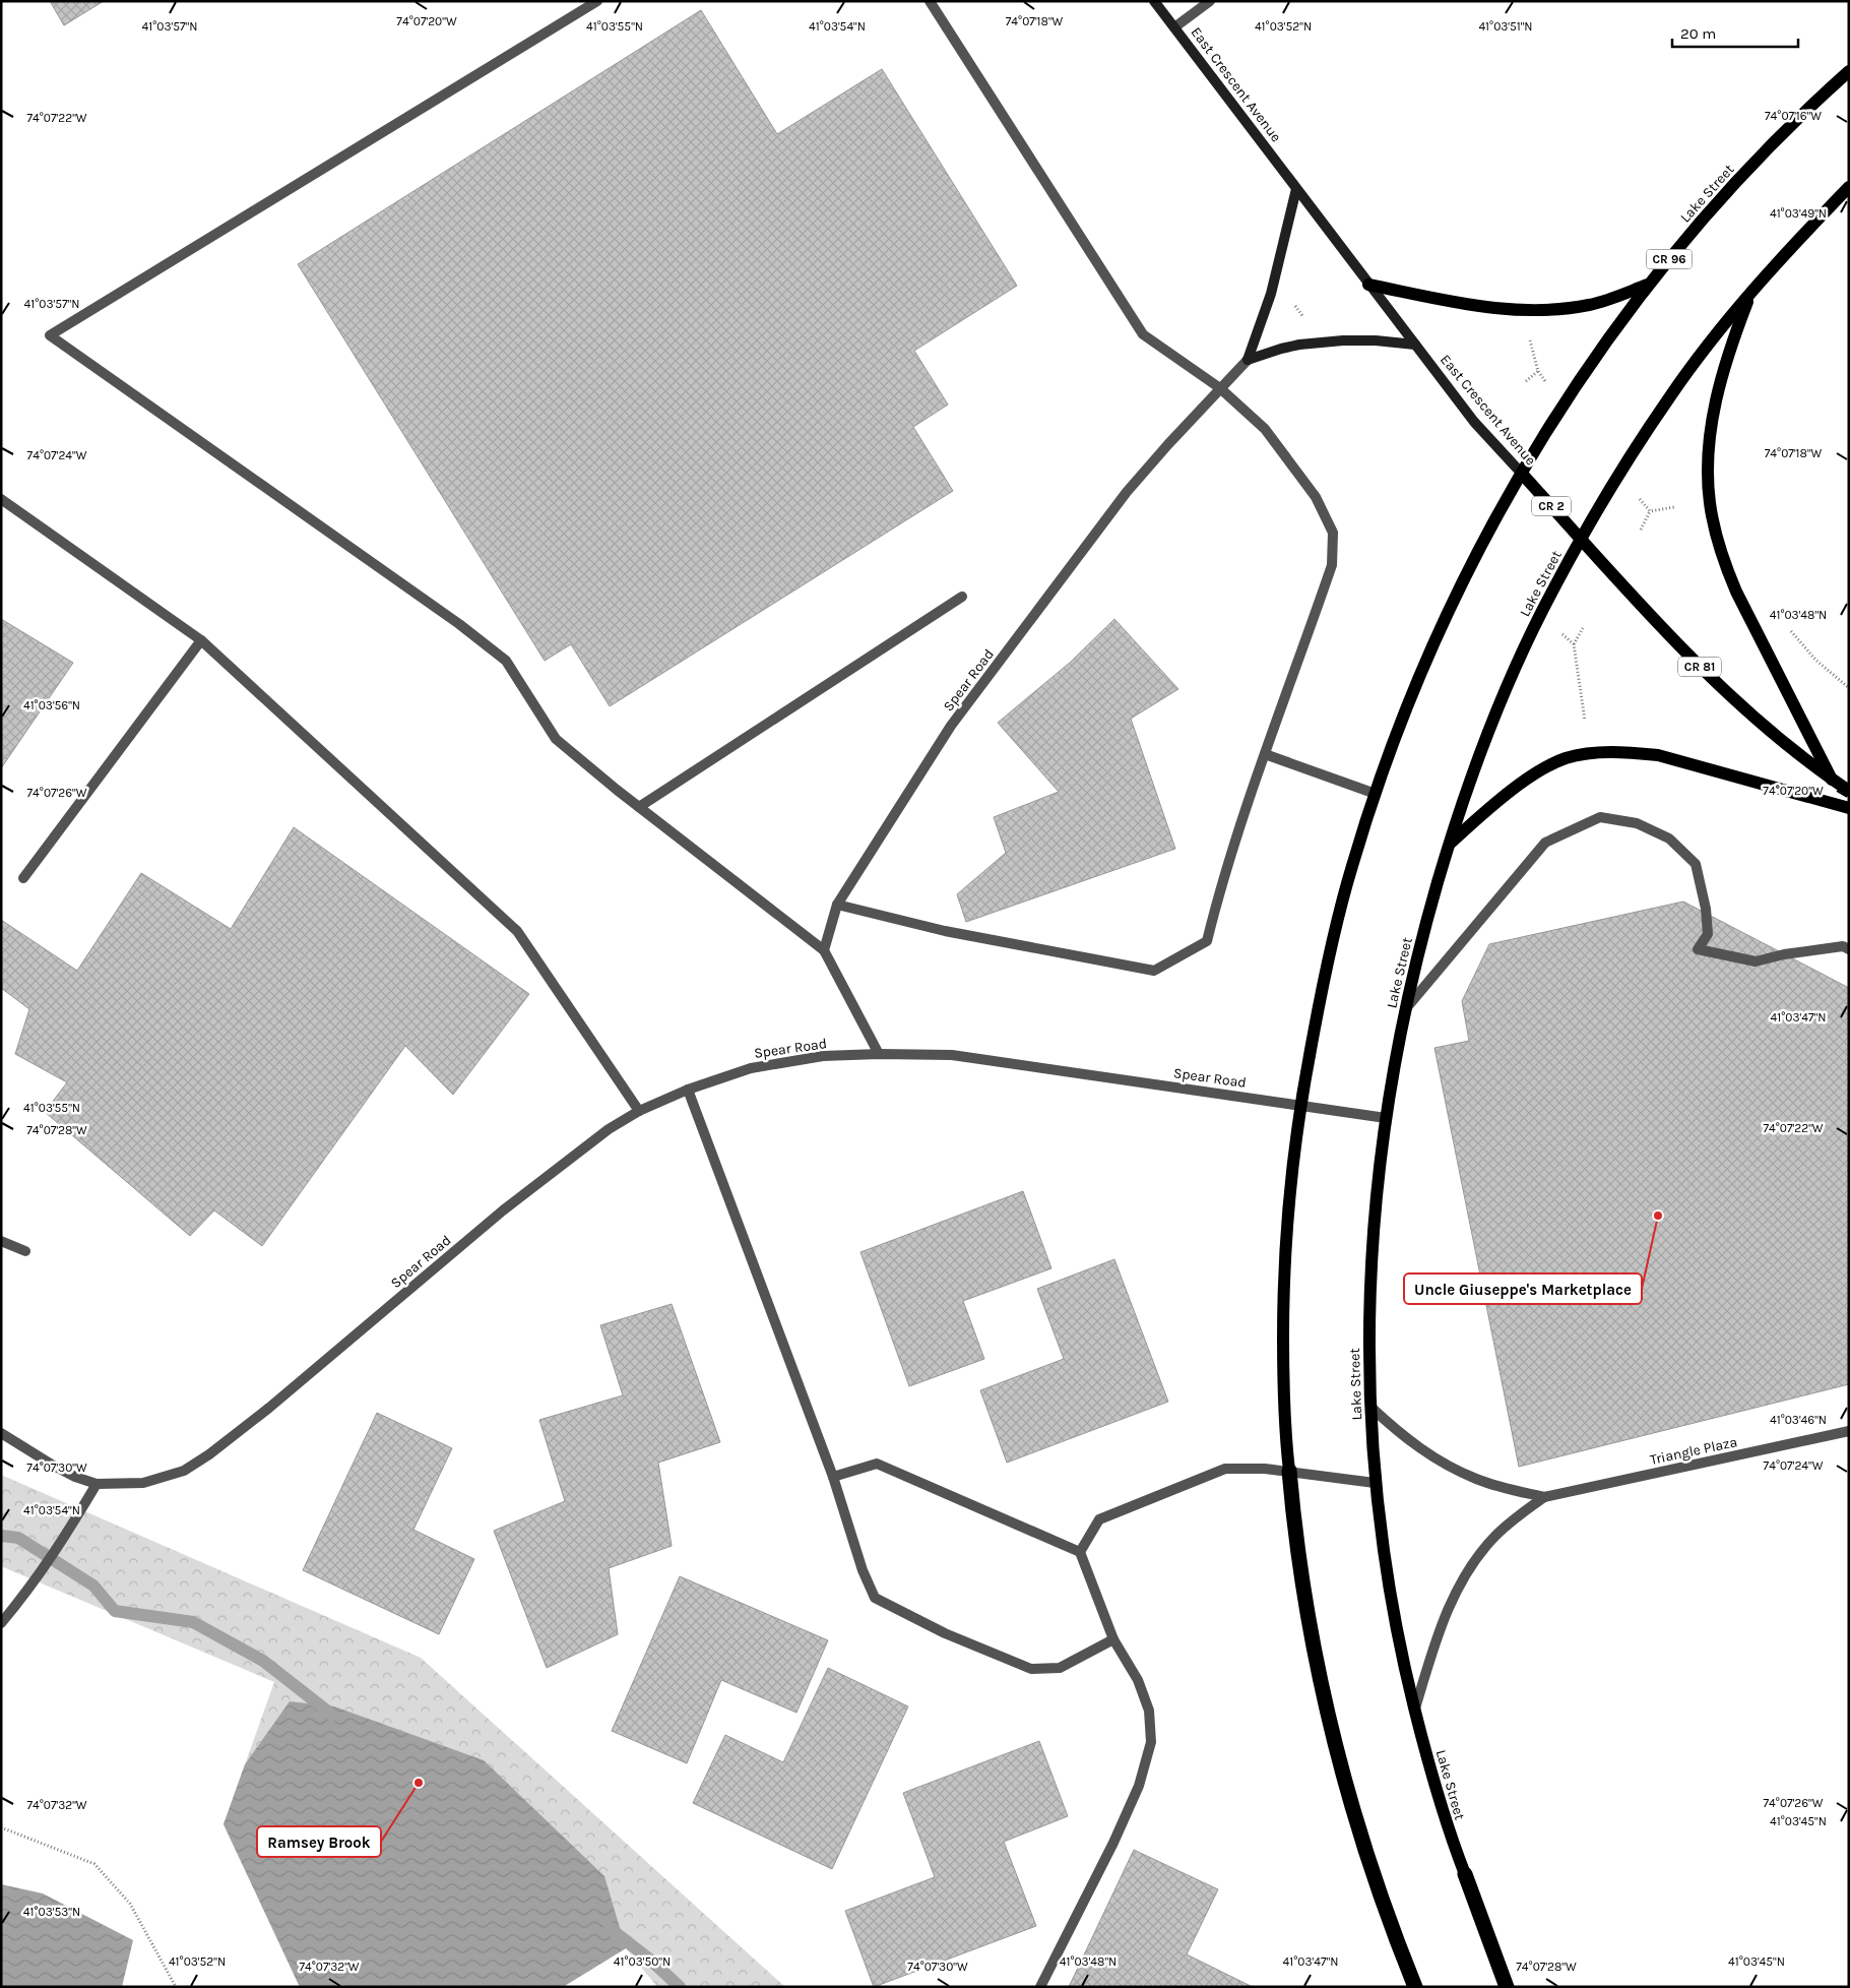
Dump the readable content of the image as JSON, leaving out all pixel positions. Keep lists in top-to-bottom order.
{
  "streets": {
    "main road": [
      "East Crescent Avenue",
      "Lake Street",
      "CR 96",
      "CR 2",
      "CR 81"
    ],
    "street": ["Spear Road", "Triangle Plaza"]
  },
  "crossings": [
    ["East Crescent Avenue", "Lake Street"],
    ["Lake Street", "Spear Road"],
    ["Lake Street", "Triangle Plaza"]
  ],
  "places": ["Uncle Giuseppe's Marketplace", "Ramsey Brook"],
  "scale_bar": "20 m",
  "coordinates": [
    "74°07'20\"W",
    "74°07'18\"W",
    "41°03'57\"N",
    "41°03'55\"N",
    "41°03'54\"N",
    "41°03'52\"N",
    "41°03'51\"N",
    "74°07'16\"W",
    "74°07'22\"W",
    "41°03'49\"N",
    "74°07'24\"W",
    "41°03'48\"N",
    "41°03'56\"N",
    "74°07'26\"W",
    "41°03'47\"N",
    "74°07'28\"W",
    "41°03'46\"N",
    "74°07'30\"W",
    "74°07'32\"W",
    "41°03'45\"N",
    "41°03'53\"N",
    "41°03'50\"N"
  ]
}
